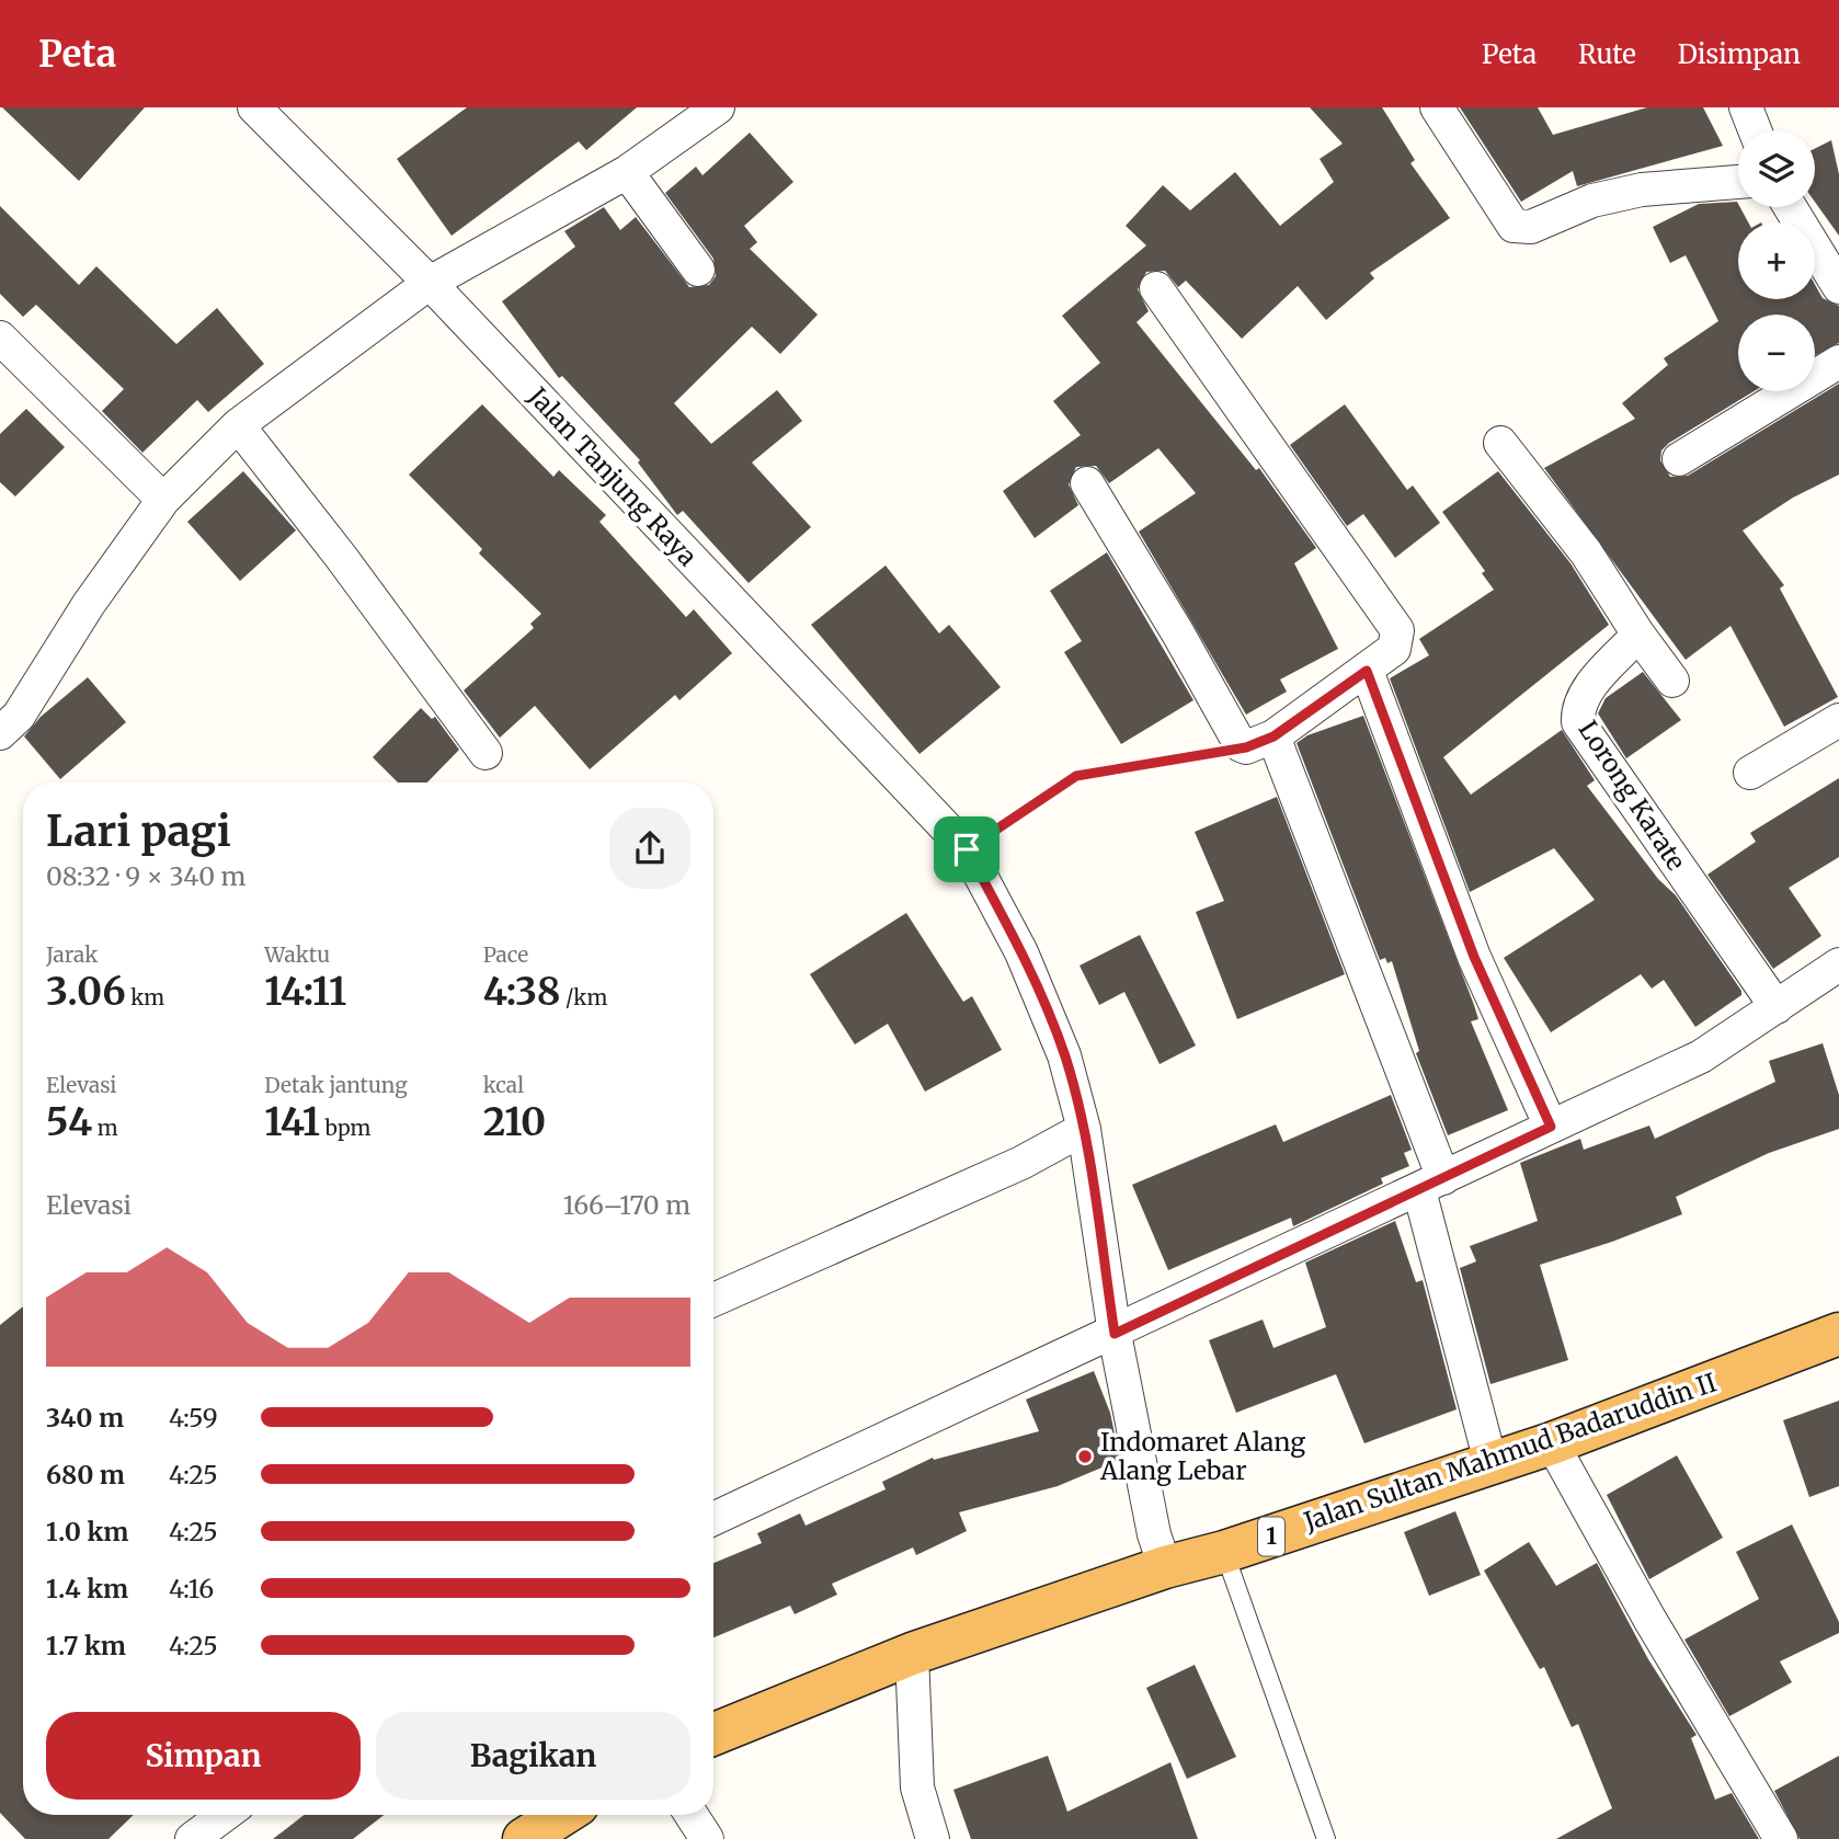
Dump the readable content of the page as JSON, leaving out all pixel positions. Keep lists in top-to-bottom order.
{
  "streets": {
    "highway": ["Jalan Sultan Mahmud Badaruddin II", "1"],
    "street": ["Jalan Tanjung Raya", "Lorong Karate"]
  },
  "crossings": [
    ["Jalan Tanjung Raya", "Jalan Sultan Mahmud Badaruddin II"]
  ],
  "places": ["Indomaret Alang Alang Lebar"],
  "page": {
    "header": "Peta",
    "nav": ["Peta", "Rute", "Disimpan"],
    "map_buttons": ["+", "−"],
    "heading": ["Lari pagi", "08:32 · 9 × 340 m"],
    "stats": [
      ["Jarak", "3.06 km"],
      ["Waktu", "14:11"],
      ["Pace", "4:38 /km"],
      ["Elevasi", "54 m"],
      ["Detak jantung", "141 bpm"],
      ["kcal", "210"]
    ],
    "chart": ["Elevasi", "166–170 m"],
    "list": [
      {
        "name": "340 m",
        "note": "4:59"
      },
      {
        "name": "680 m",
        "note": "4:25"
      },
      {
        "name": "1.0 km",
        "note": "4:25"
      },
      {
        "name": "1.4 km",
        "note": "4:16"
      },
      {
        "name": "1.7 km",
        "note": "4:25"
      }
    ],
    "buttons": ["Simpan", "Bagikan"]
  }
}
